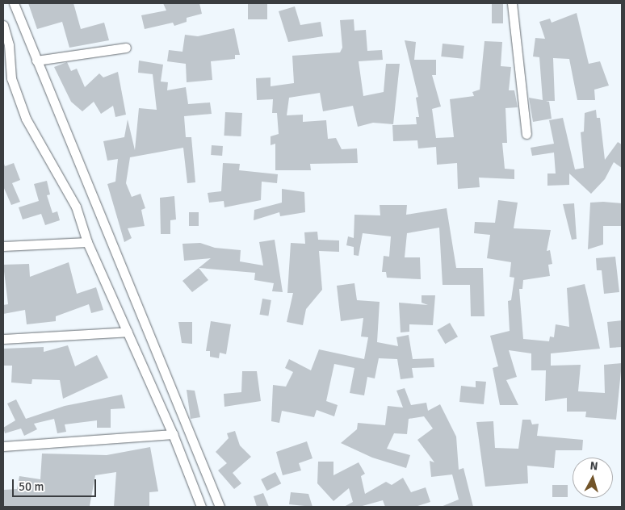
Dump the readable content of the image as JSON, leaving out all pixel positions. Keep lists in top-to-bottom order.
{
  "scale_bar": "50 m",
  "north": "top"
}
